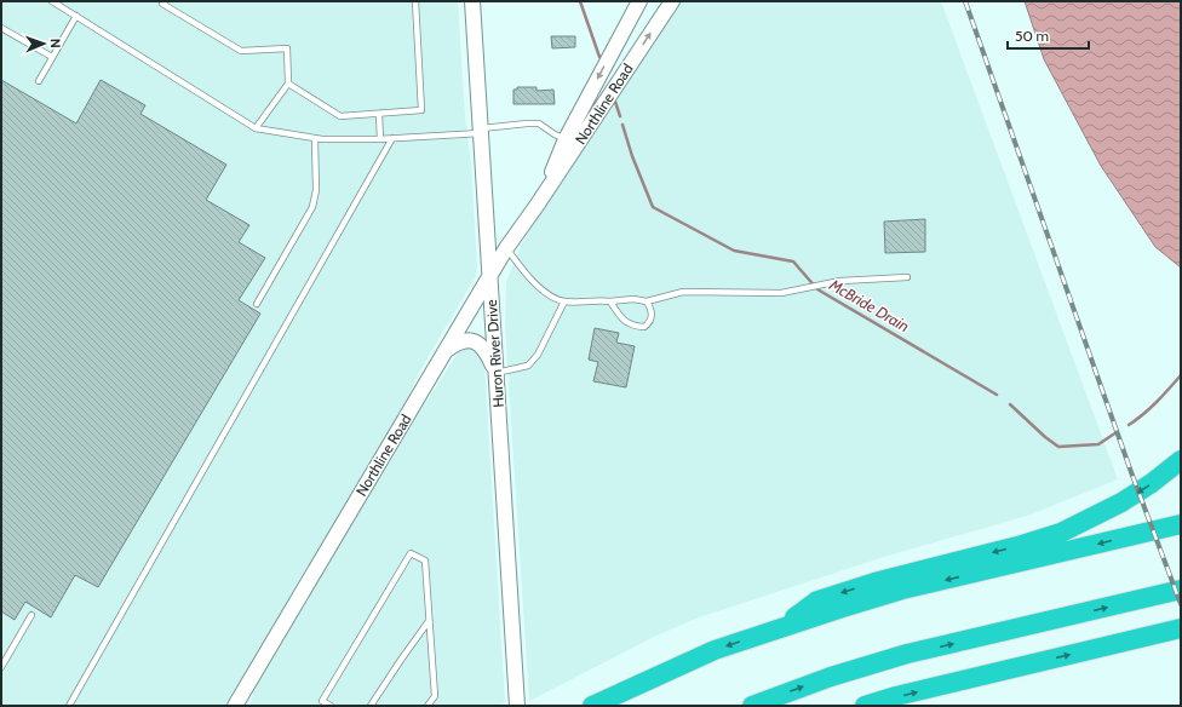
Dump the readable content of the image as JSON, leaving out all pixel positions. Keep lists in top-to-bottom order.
{
  "streets": {
    "street": ["Northline Road", "Huron River Drive"]
  },
  "crossings": [
    ["Northline Road", "Huron River Drive"]
  ],
  "water": ["McBride Drain"],
  "scale_bar": "50 m",
  "north": "right"
}
